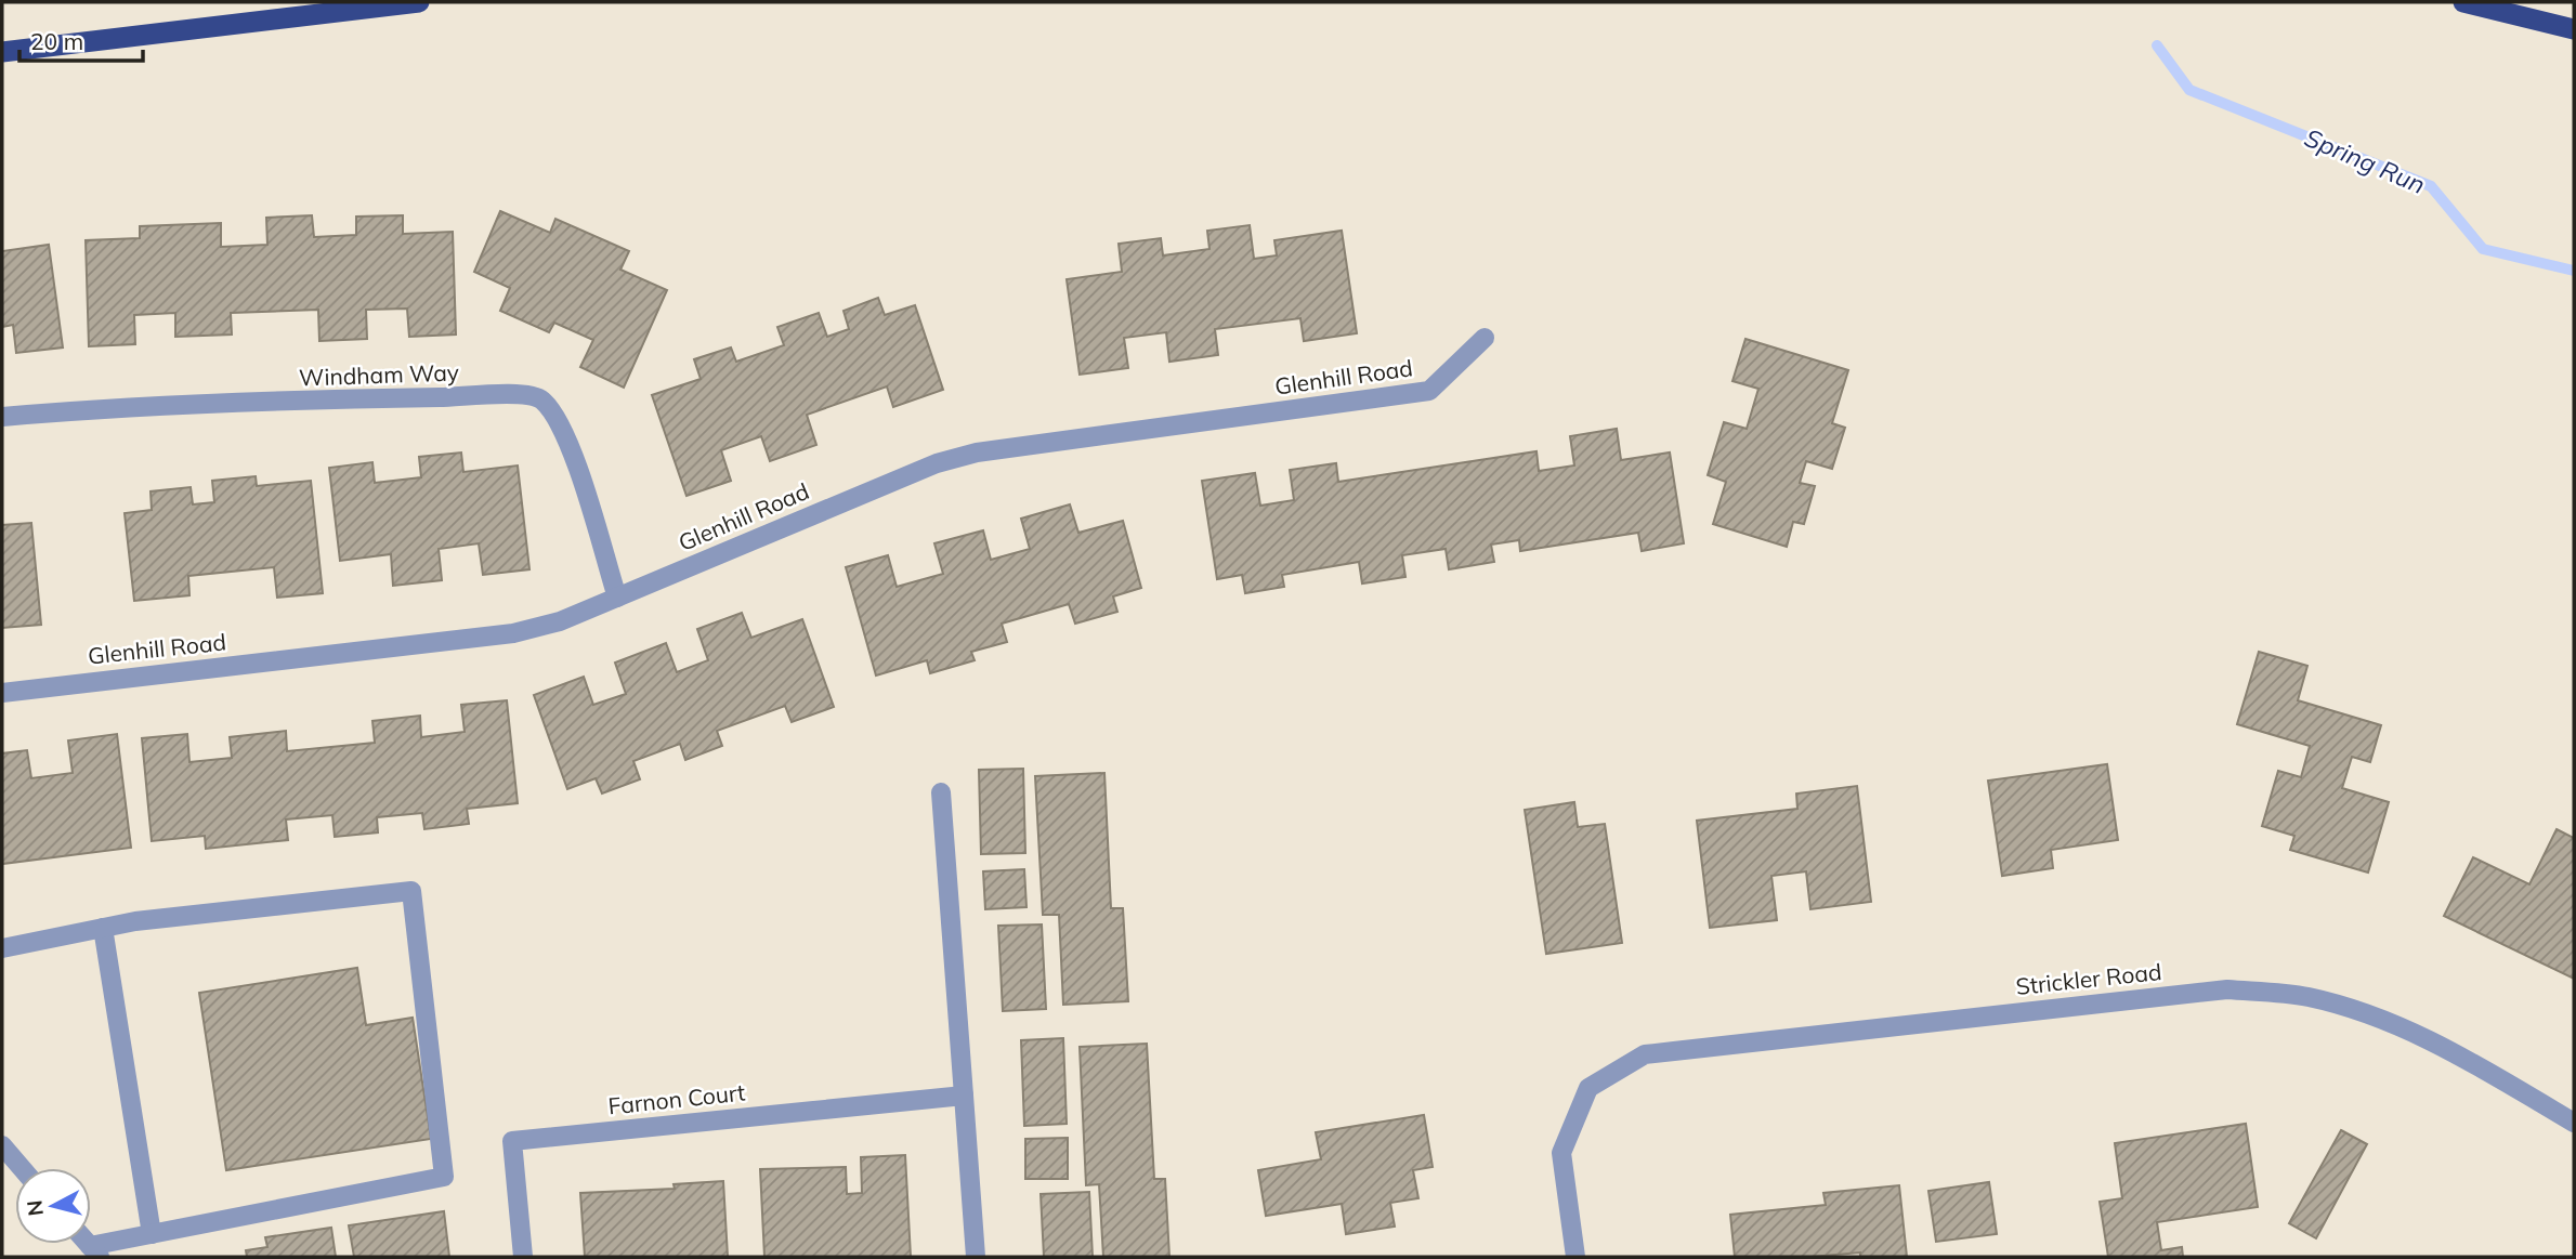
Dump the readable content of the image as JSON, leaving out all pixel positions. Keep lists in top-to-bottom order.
{
  "streets": {
    "street": [
      "Windham Way",
      "Glenhill Road",
      "Strickler Road",
      "Farnon Court"
    ]
  },
  "crossings": [
    ["Windham Way", "Glenhill Road"]
  ],
  "water": ["Spring Run"],
  "scale_bar": "20 m",
  "north": "left"
}
